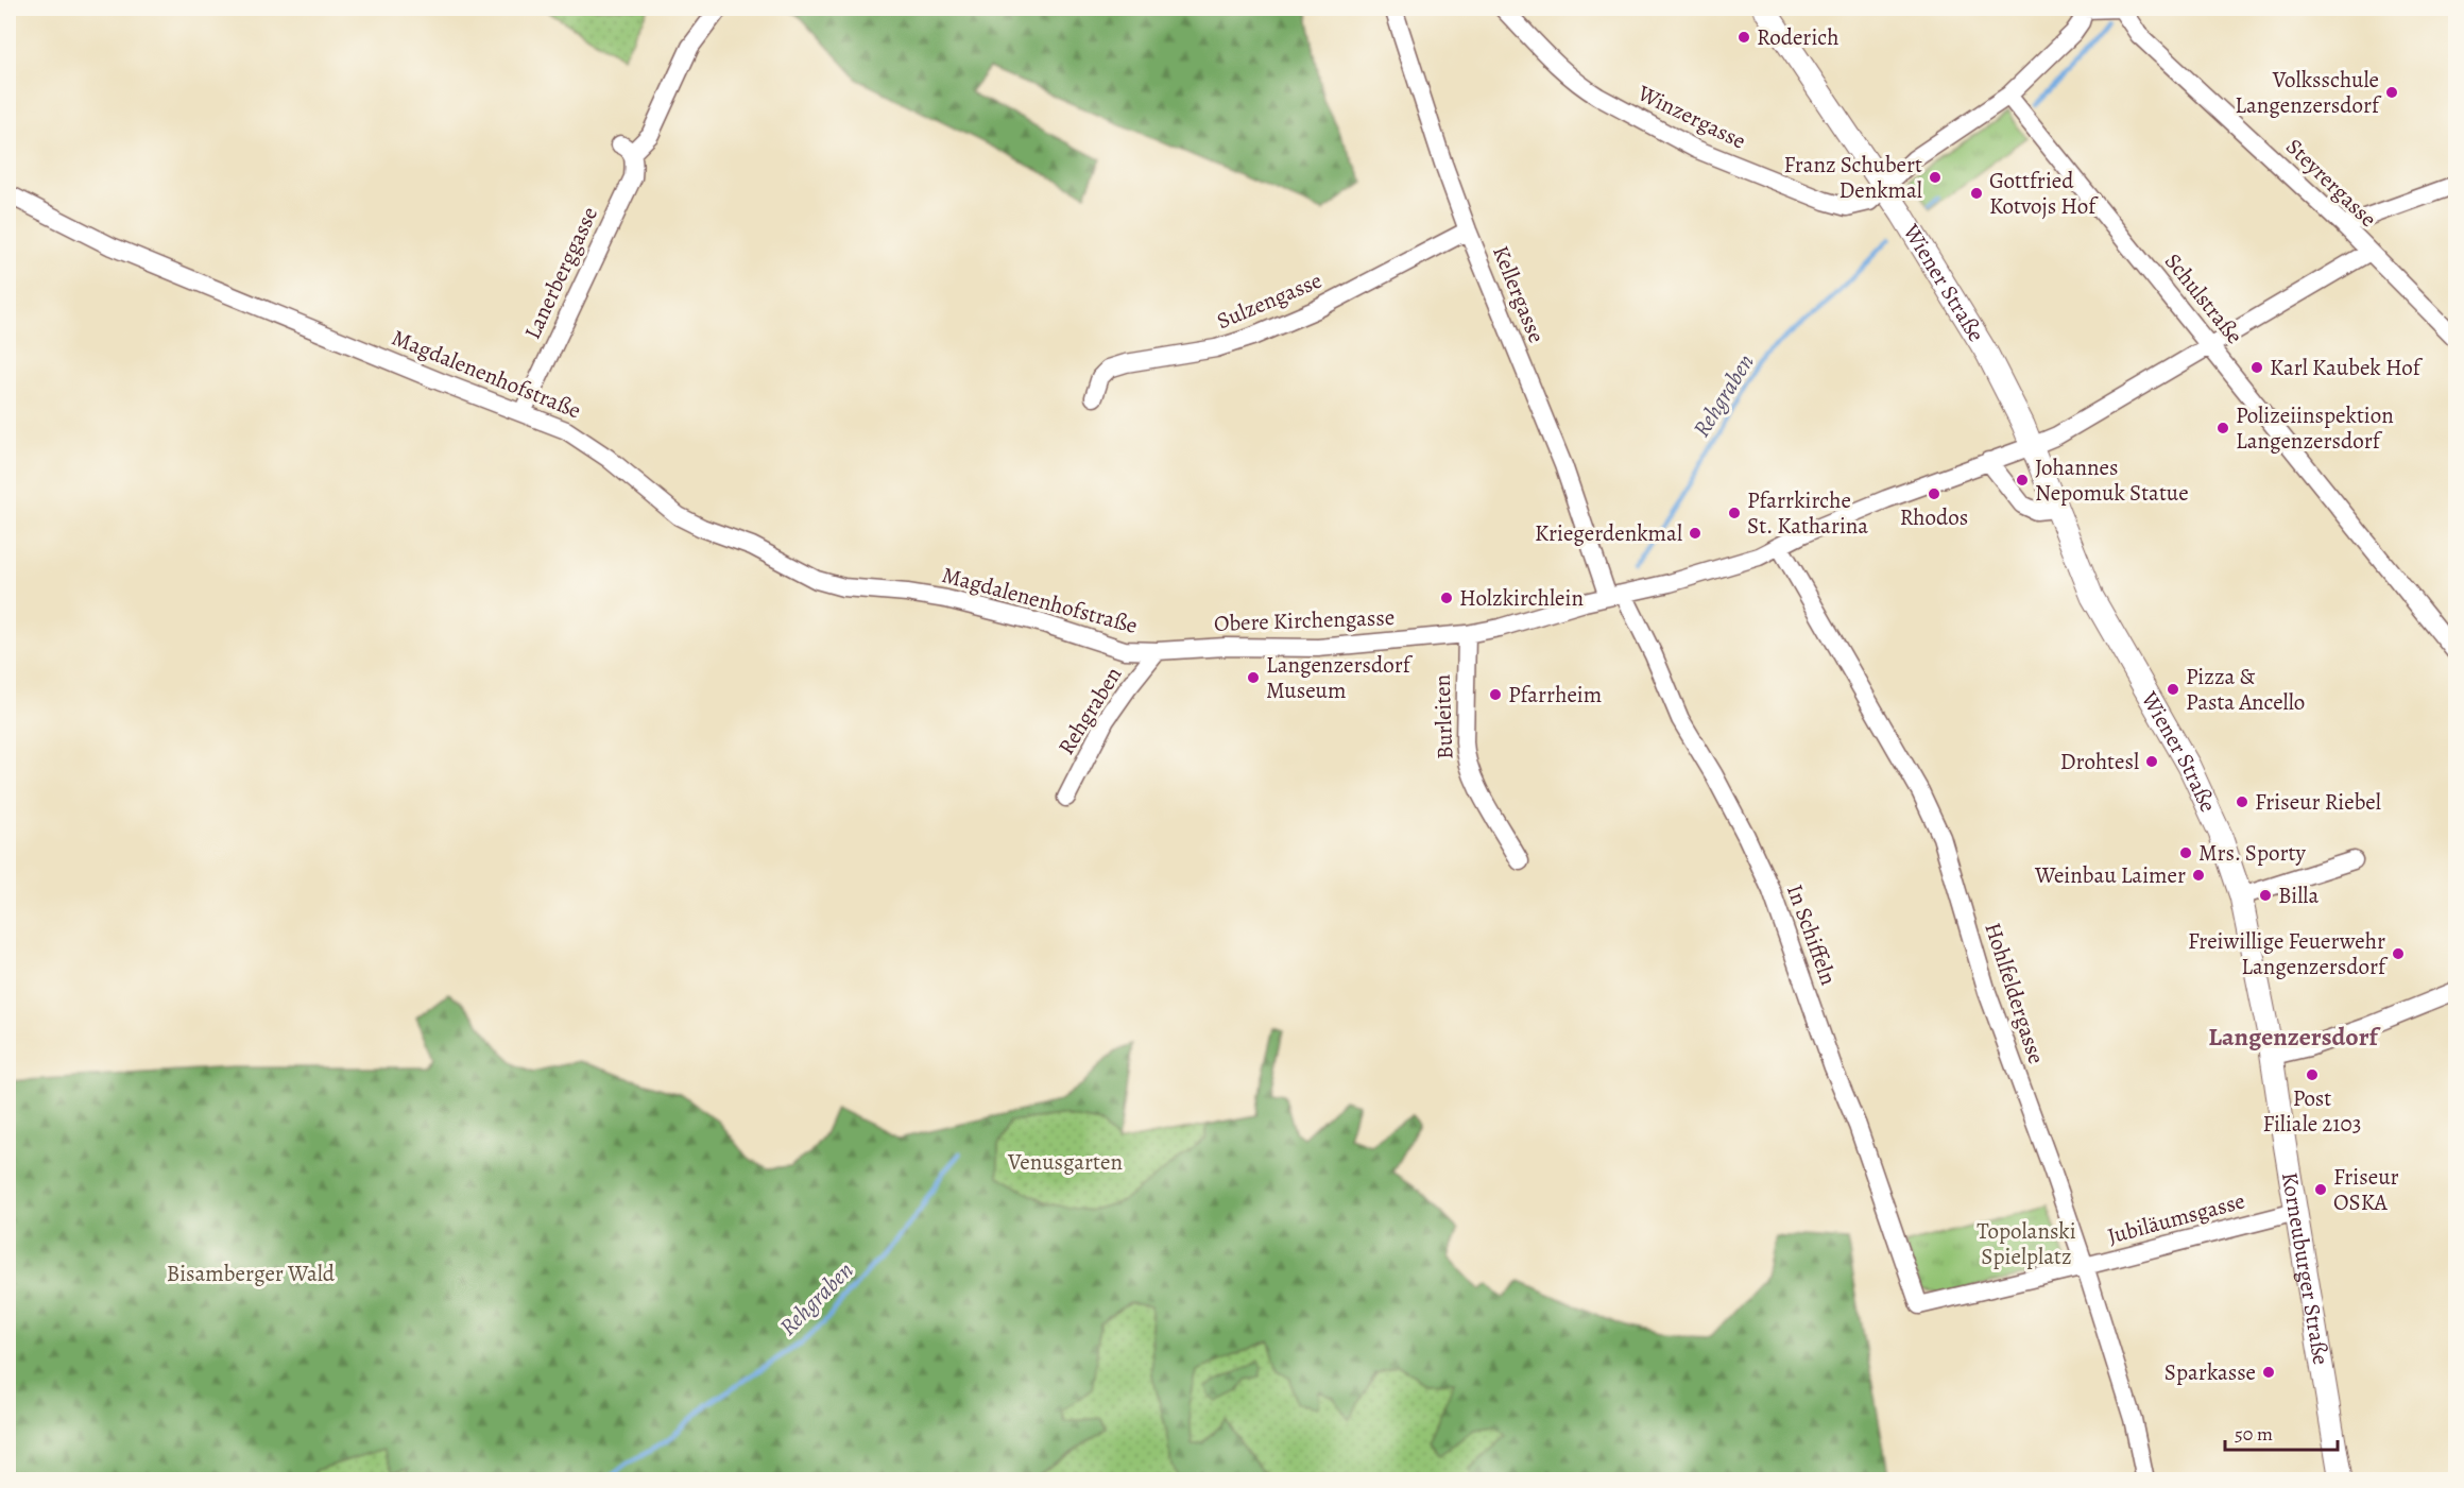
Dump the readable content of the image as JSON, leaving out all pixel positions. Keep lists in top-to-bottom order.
{
  "streets": {
    "main road": ["Wiener Straße", "Korneuburger Straße"],
    "street": [
      "Winzergasse",
      "Steyrergasse",
      "Lanerberggasse",
      "Kellergasse",
      "Schulstraße",
      "Sulzengasse",
      "Magdalenenhofstraße",
      "Obere Kirchengasse",
      "Rehgraben",
      "Burleiten",
      "In Schiffeln",
      "Hohlfeldergasse",
      "Jubiläumsgasse"
    ]
  },
  "crossings": [
    ["Winzergasse", "Wiener Straße"],
    ["Winzergasse", "Schulstraße"],
    ["Steyrergasse", "Obere Kirchengasse"],
    ["Lanerberggasse", "Magdalenenhofstraße"],
    ["Wiener Straße", "Obere Kirchengasse"],
    ["Wiener Straße", "Korneuburger Straße"],
    ["Kellergasse", "Sulzengasse"],
    ["Kellergasse", "Obere Kirchengasse"],
    ["Kellergasse", "In Schiffeln"],
    ["Schulstraße", "Obere Kirchengasse"],
    ["Magdalenenhofstraße", "Obere Kirchengasse"],
    ["Magdalenenhofstraße", "Rehgraben"],
    ["Obere Kirchengasse", "Rehgraben"],
    ["Obere Kirchengasse", "Burleiten"],
    ["Obere Kirchengasse", "In Schiffeln"],
    ["Obere Kirchengasse", "Hohlfeldergasse"],
    ["In Schiffeln", "Jubiläumsgasse"],
    ["Hohlfeldergasse", "Jubiläumsgasse"],
    ["Jubiläumsgasse", "Korneuburger Straße"]
  ],
  "districts": ["Langenzersdorf"],
  "water": ["Rehgraben"],
  "parks": ["Venusgarten", "Topolanski Spielplatz", "Bisamberger Wald"],
  "places": [
    "Roderich",
    "Volksschule Langenzersdorf",
    "Franz Schubert Denkmal",
    "Gottfried Kotvojs Hof",
    "Karl Kaubek Hof",
    "Polizeiinspektion Langenzersdorf",
    "Johannes Nepomuk Statue",
    "Rhodos",
    "Pfarrkirche St. Katharina",
    "Kriegerdenkmal",
    "Holzkirchlein",
    "Langenzersdorf Museum",
    "Pizza & Pasta Ancello",
    "Pfarrheim",
    "Drohtesl",
    "Friseur Riebel",
    "Mrs. Sporty",
    "Weinbau Laimer",
    "Billa",
    "Freiwillige Feuerwehr Langenzersdorf",
    "Post Filiale 2103",
    "Friseur OSKA",
    "Sparkasse"
  ],
  "scale_bar": "50 m"
}
